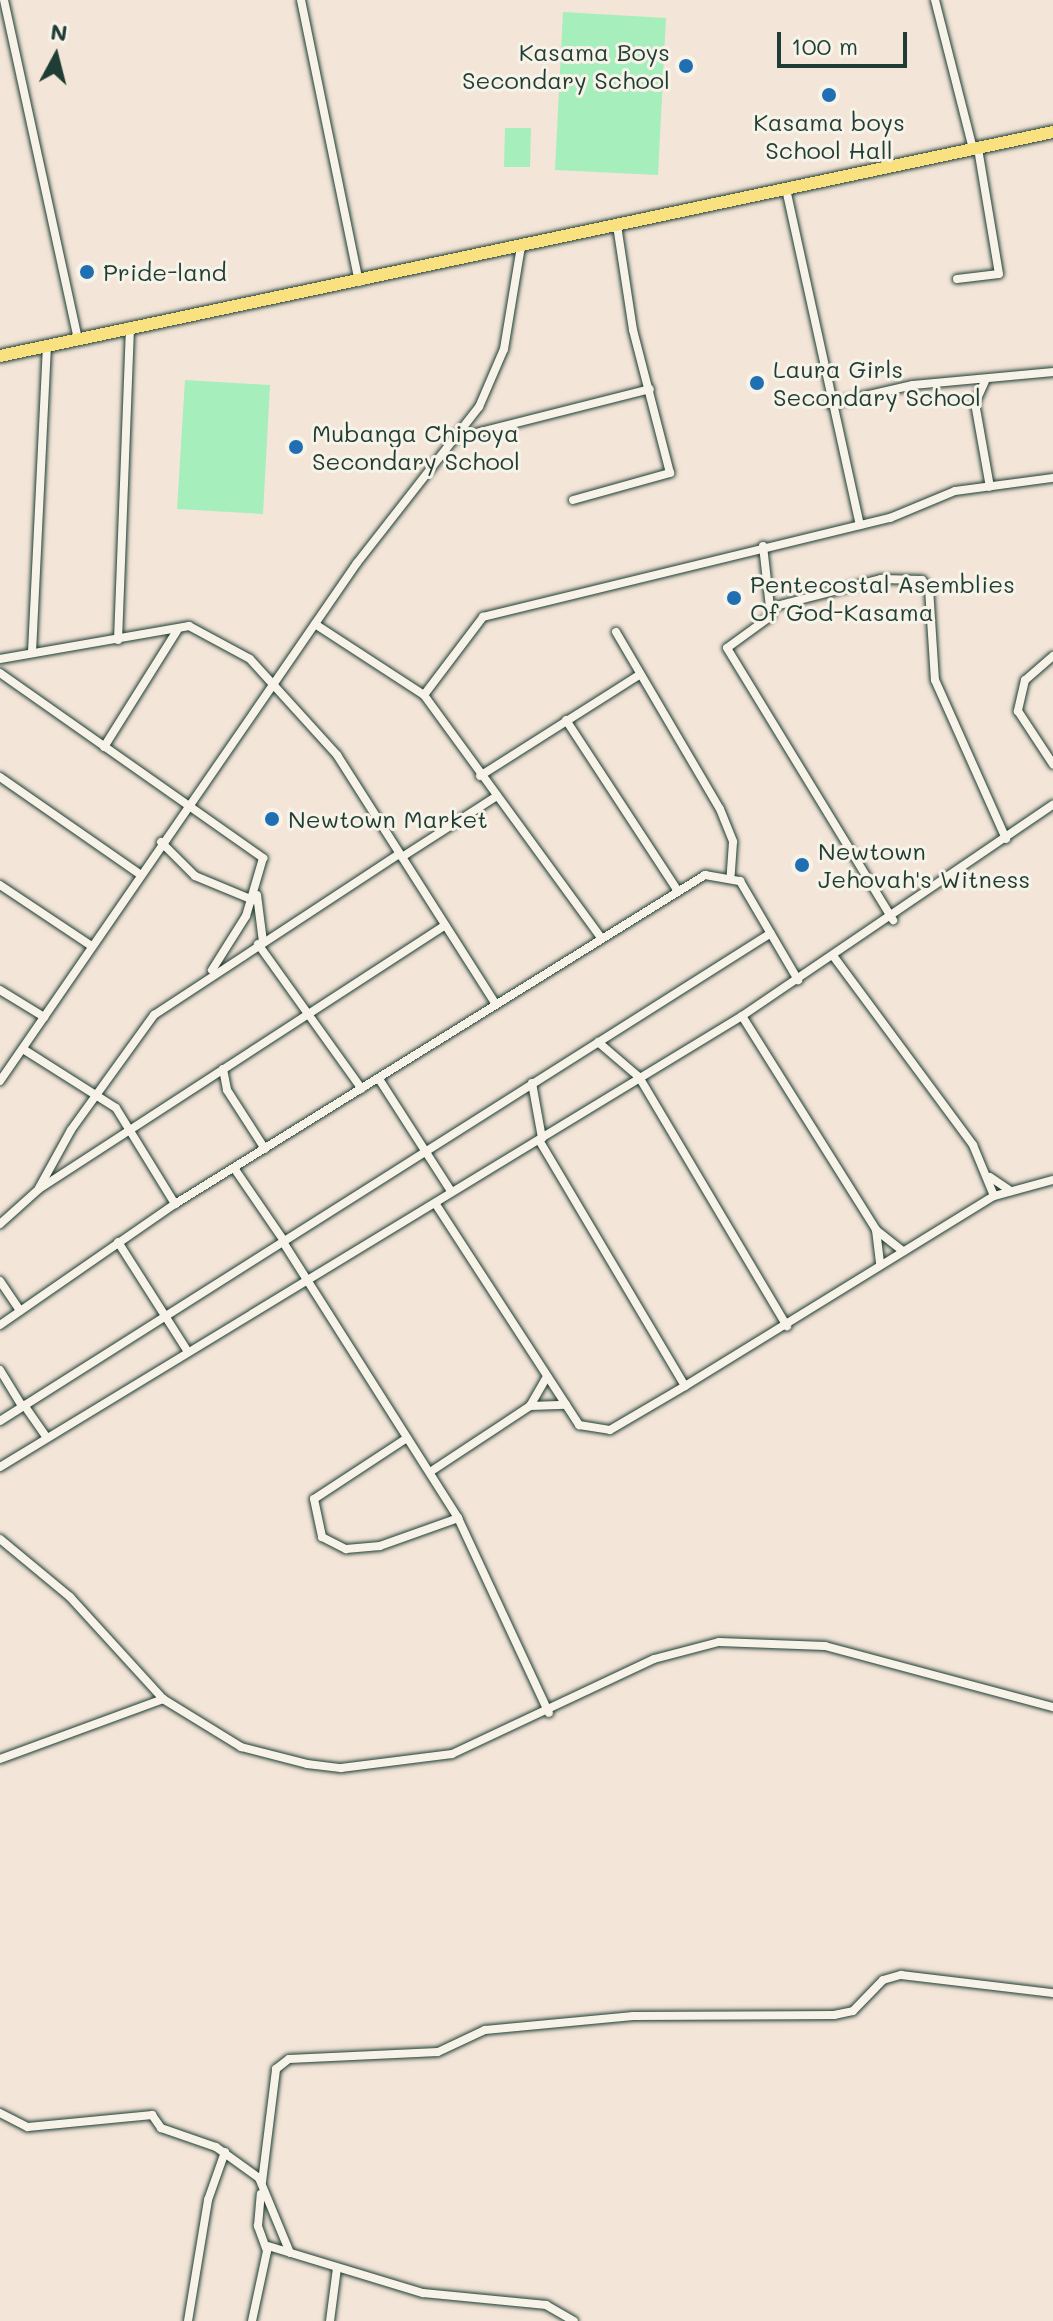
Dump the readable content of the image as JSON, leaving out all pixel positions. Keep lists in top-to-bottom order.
{
  "places": [
    "Kasama Boys Secondary School",
    "Kasama boys School Hall",
    "Pride-land",
    "Laura Girls Secondary School",
    "Mubanga Chipoya Secondary School",
    "Pentecostal Asemblies Of God-Kasama",
    "Newtown Market",
    "Newtown Jehovah's Witness"
  ],
  "scale_bar": "100 m",
  "north": "top"
}
